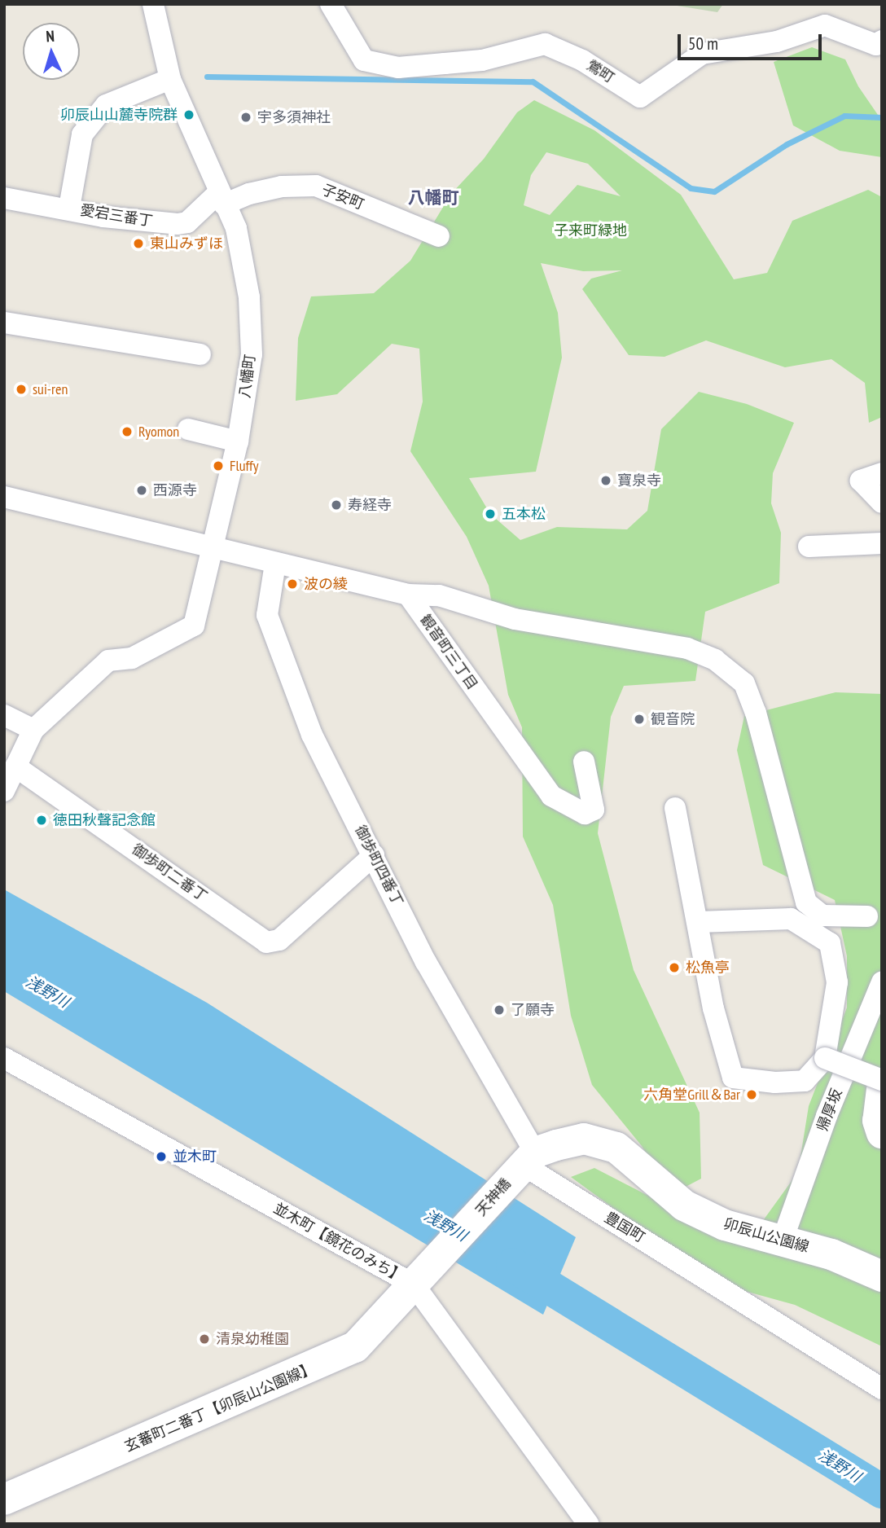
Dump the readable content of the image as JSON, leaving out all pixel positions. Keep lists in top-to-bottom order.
{
  "streets": {
    "street": [
      "鶯町",
      "子安町",
      "愛宕三番丁",
      "八幡町",
      "観音町三丁目",
      "御歩町四番丁",
      "御歩町二番丁",
      "帰厚坂",
      "天神橋",
      "豊国町",
      "卯辰山公園線",
      "並木町【鏡花のみち】",
      "玄蕃町二番丁【卯辰山公園線】"
    ]
  },
  "crossings": [
    ["子安町", "愛宕三番丁"],
    ["子安町", "八幡町"],
    ["愛宕三番丁", "八幡町"],
    ["御歩町四番丁", "御歩町二番丁"],
    ["御歩町四番丁", "天神橋"],
    ["御歩町四番丁", "豊国町"],
    ["御歩町四番丁", "卯辰山公園線"],
    ["帰厚坂", "卯辰山公園線"],
    ["天神橋", "豊国町"],
    ["天神橋", "卯辰山公園線"],
    ["天神橋", "並木町【鏡花のみち】"],
    ["天神橋", "玄蕃町二番丁【卯辰山公園線】"],
    ["豊国町", "卯辰山公園線"],
    ["並木町【鏡花のみち】", "玄蕃町二番丁【卯辰山公園線】"]
  ],
  "districts": ["八幡町"],
  "water": ["浅野川"],
  "parks": ["子来町緑地"],
  "places": [
    "卯辰山山麓寺院群",
    "宇多須神社",
    "東山みずほ",
    "sui-ren",
    "Ryomon",
    "Fluffy",
    "寶泉寺",
    "西源寺",
    "寿経寺",
    "五本松",
    "波の綾",
    "観音院",
    "徳田秋聲記念館",
    "松魚亭",
    "了願寺",
    "六角堂Grill＆Bar",
    "並木町",
    "清泉幼稚園"
  ],
  "scale_bar": "50 m",
  "north": "top"
}
